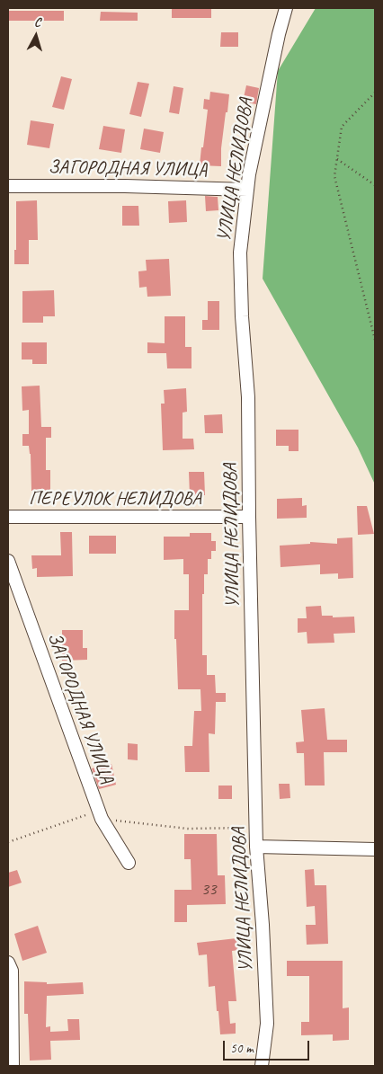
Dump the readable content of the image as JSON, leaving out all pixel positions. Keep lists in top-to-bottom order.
{
  "streets": {
    "street": ["ЗАГОРОДНАЯ УЛИЦА", "УЛИЦА НЕЛИДОВА", "ПЕРЕУЛОК НЕЛИДОВА"]
  },
  "crossings": [
    ["ЗАГОРОДНАЯ УЛИЦА", "УЛИЦА НЕЛИДОВА"],
    ["УЛИЦА НЕЛИДОВА", "ПЕРЕУЛОК НЕЛИДОВА"]
  ],
  "house_numbers": ["33"],
  "scale_bar": "50 m",
  "north": "top"
}
